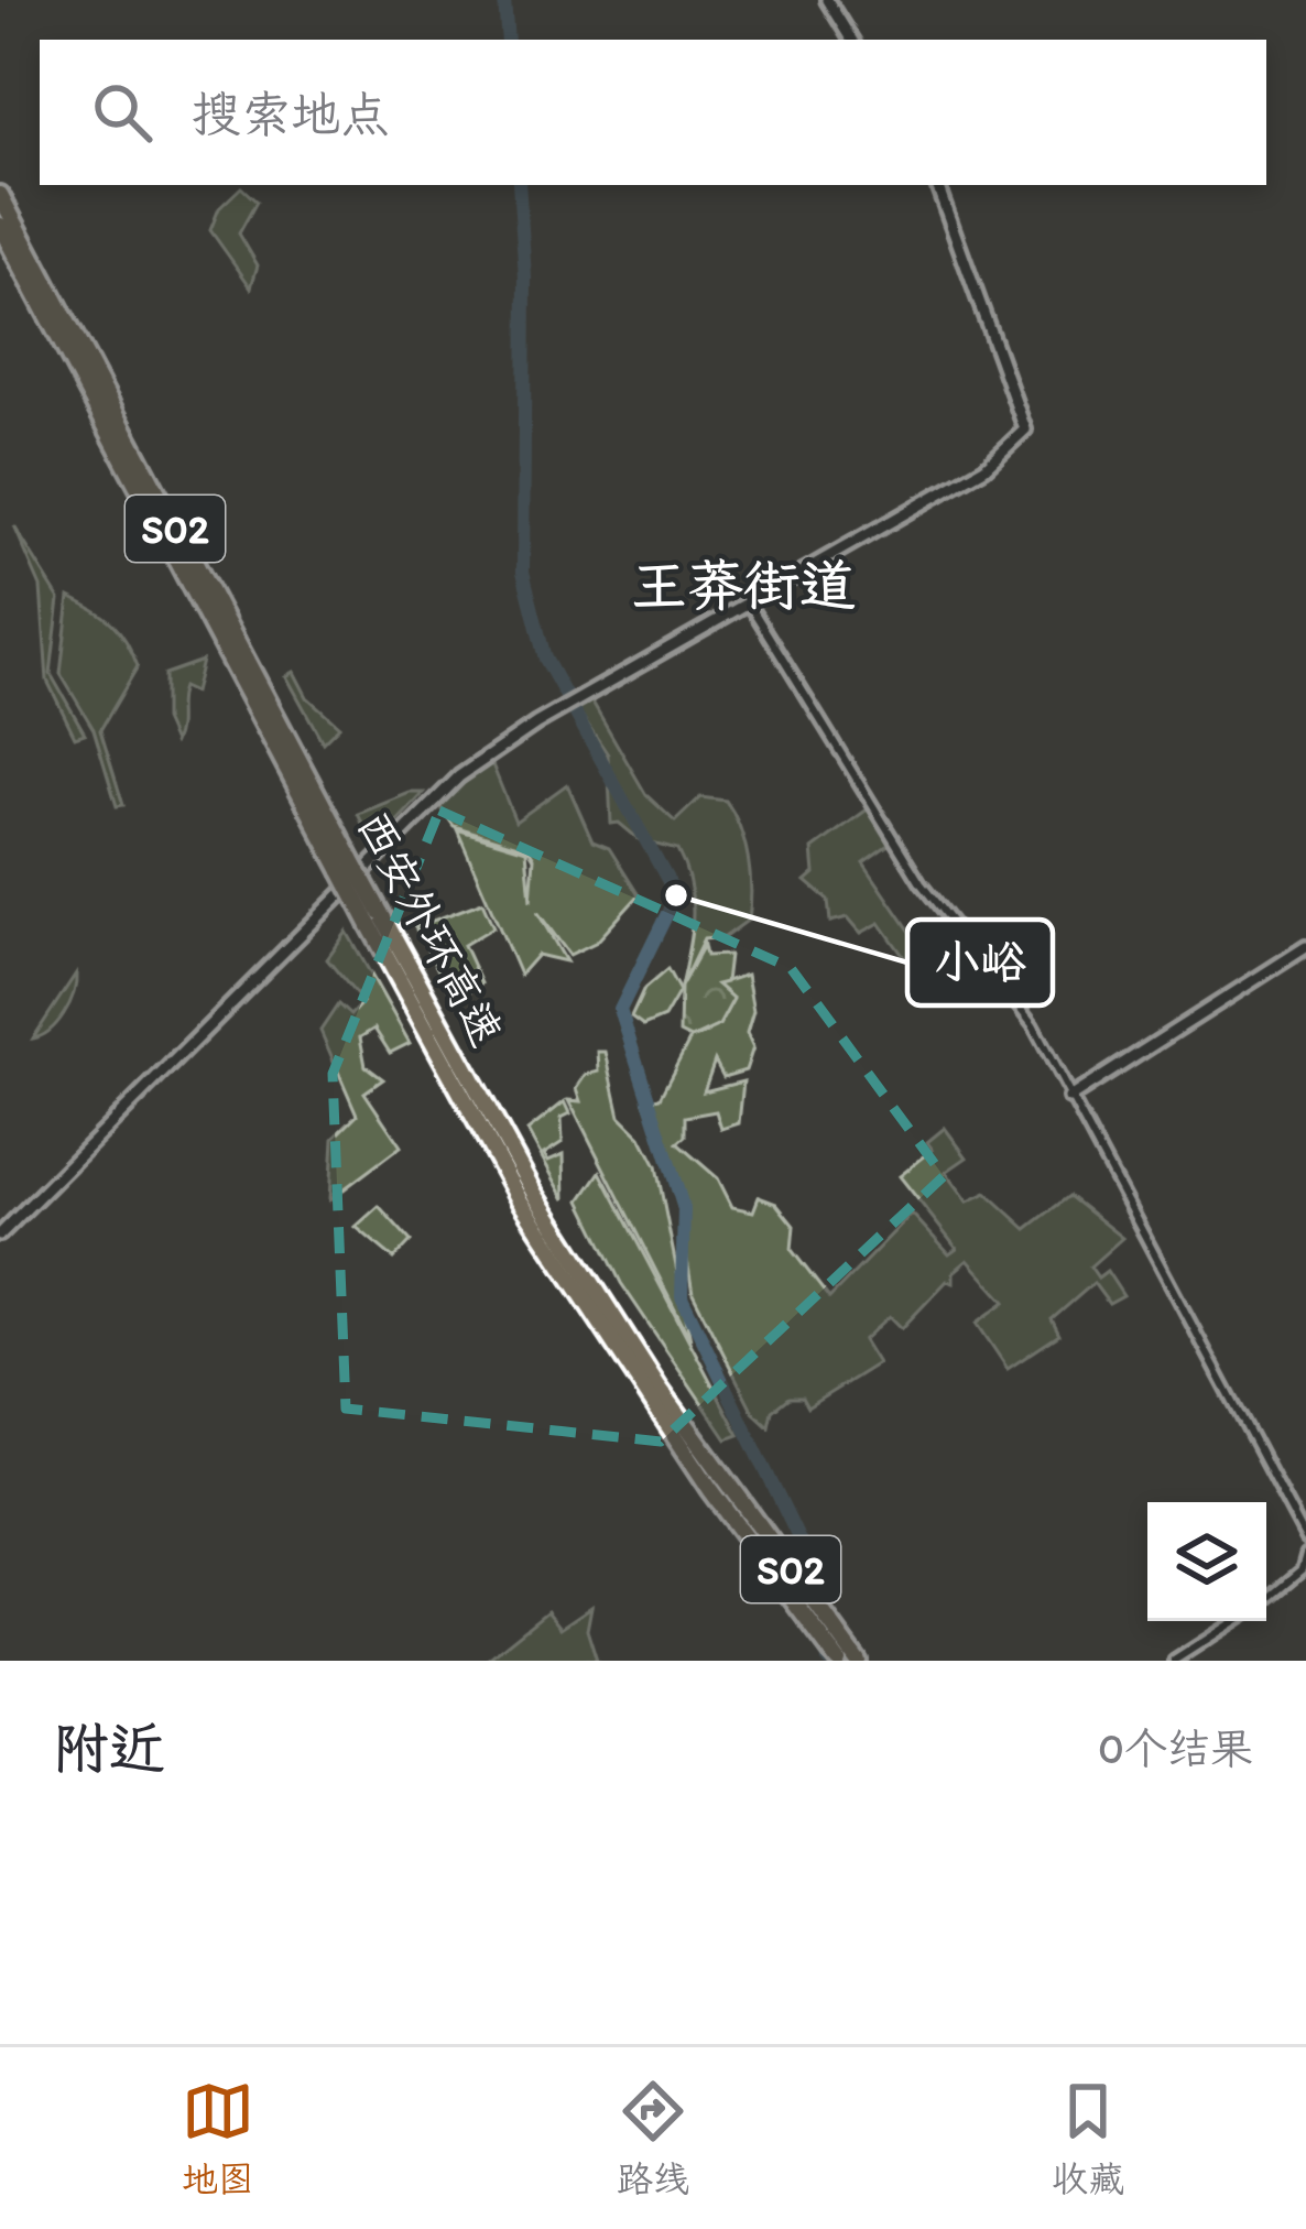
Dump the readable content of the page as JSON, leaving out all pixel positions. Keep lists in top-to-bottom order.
{
  "streets": {
    "highway": ["S02", "西安外环高速"]
  },
  "districts": ["王莽街道"],
  "places": ["小峪"],
  "page": {
    "search": "搜索地点",
    "heading": ["附近", "0个结果"],
    "nav": ["地图", "路线", "收藏"]
  }
}
